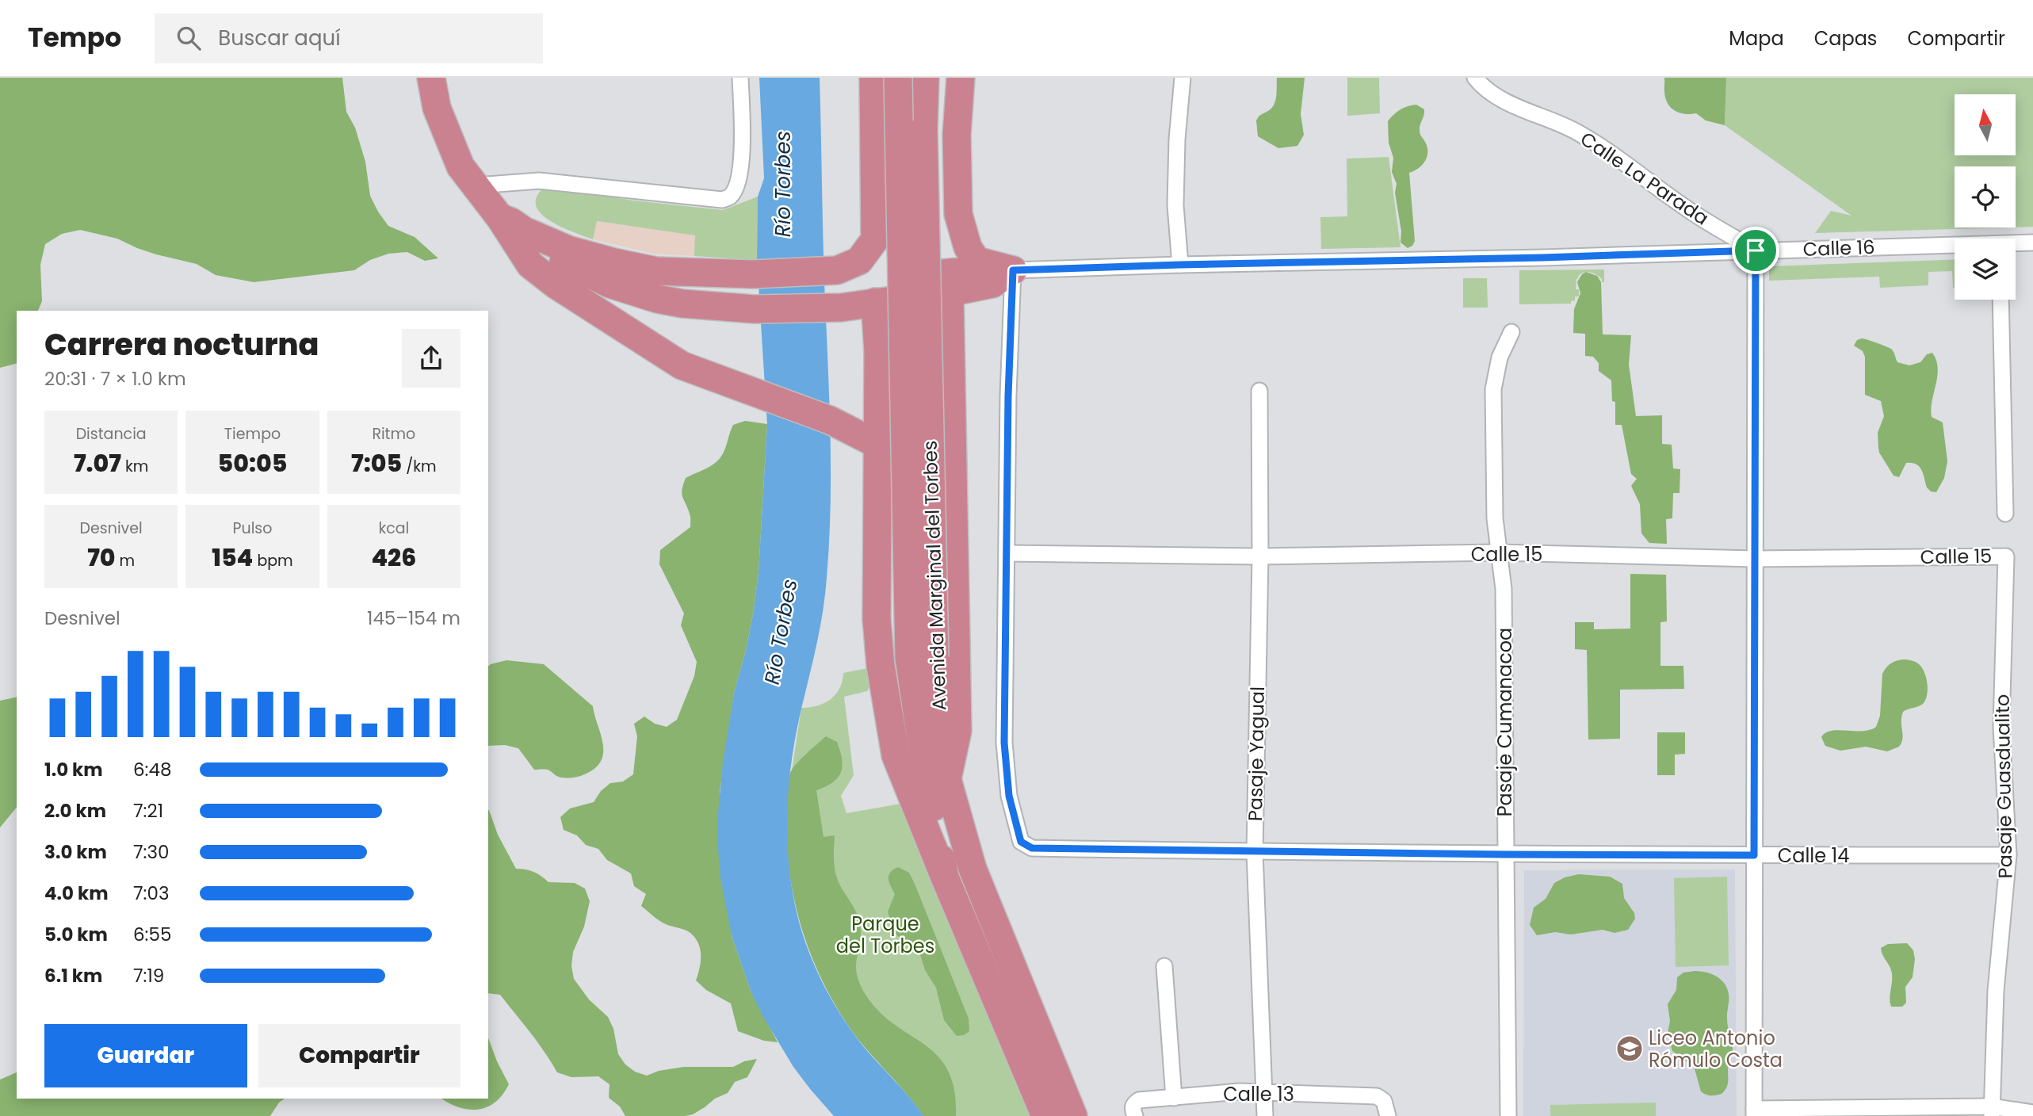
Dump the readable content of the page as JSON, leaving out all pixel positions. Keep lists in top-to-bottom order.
{
  "streets": {
    "highway": ["Avenida Marginal del Torbes"],
    "street": [
      "Calle La Parada",
      "Calle 16",
      "Calle 15",
      "Pasaje Cumanacoa",
      "Pasaje Yagual",
      "Pasaje Guasdualito",
      "Calle 14",
      "Calle 13"
    ]
  },
  "crossings": [
    ["Calle La Parada", "Calle 16"],
    ["Calle 15", "Pasaje Cumanacoa"],
    ["Calle 15", "Pasaje Yagual"],
    ["Calle 15", "Pasaje Guasdualito"],
    ["Calle 15", "Calle 14"],
    ["Pasaje Cumanacoa", "Calle 14"],
    ["Pasaje Yagual", "Calle 14"],
    ["Pasaje Yagual", "Calle 13"],
    ["Pasaje Guasdualito", "Calle 14"]
  ],
  "water": ["Río Torbes"],
  "parks": ["Parque del Torbes"],
  "places": {
    "school or university": ["Liceo Antonio Rómulo Costa"]
  },
  "north": "top",
  "page": {
    "header": "Tempo",
    "search": "Buscar aquí",
    "nav": ["Mapa", "Capas", "Compartir"],
    "heading": ["Carrera nocturna", "20:31 · 7 × 1.0 km"],
    "stats": [
      ["Distancia", "7.07 km"],
      ["Tiempo", "50:05"],
      ["Ritmo", "7:05 /km"],
      ["Desnivel", "70 m"],
      ["Pulso", "154 bpm"],
      ["kcal", "426"]
    ],
    "chart": ["Desnivel", "145–154 m"],
    "list": [
      {
        "name": "1.0 km",
        "note": "6:48"
      },
      {
        "name": "2.0 km",
        "note": "7:21"
      },
      {
        "name": "3.0 km",
        "note": "7:30"
      },
      {
        "name": "4.0 km",
        "note": "7:03"
      },
      {
        "name": "5.0 km",
        "note": "6:55"
      },
      {
        "name": "6.1 km",
        "note": "7:19"
      }
    ],
    "buttons": ["Guardar", "Compartir"]
  }
}
